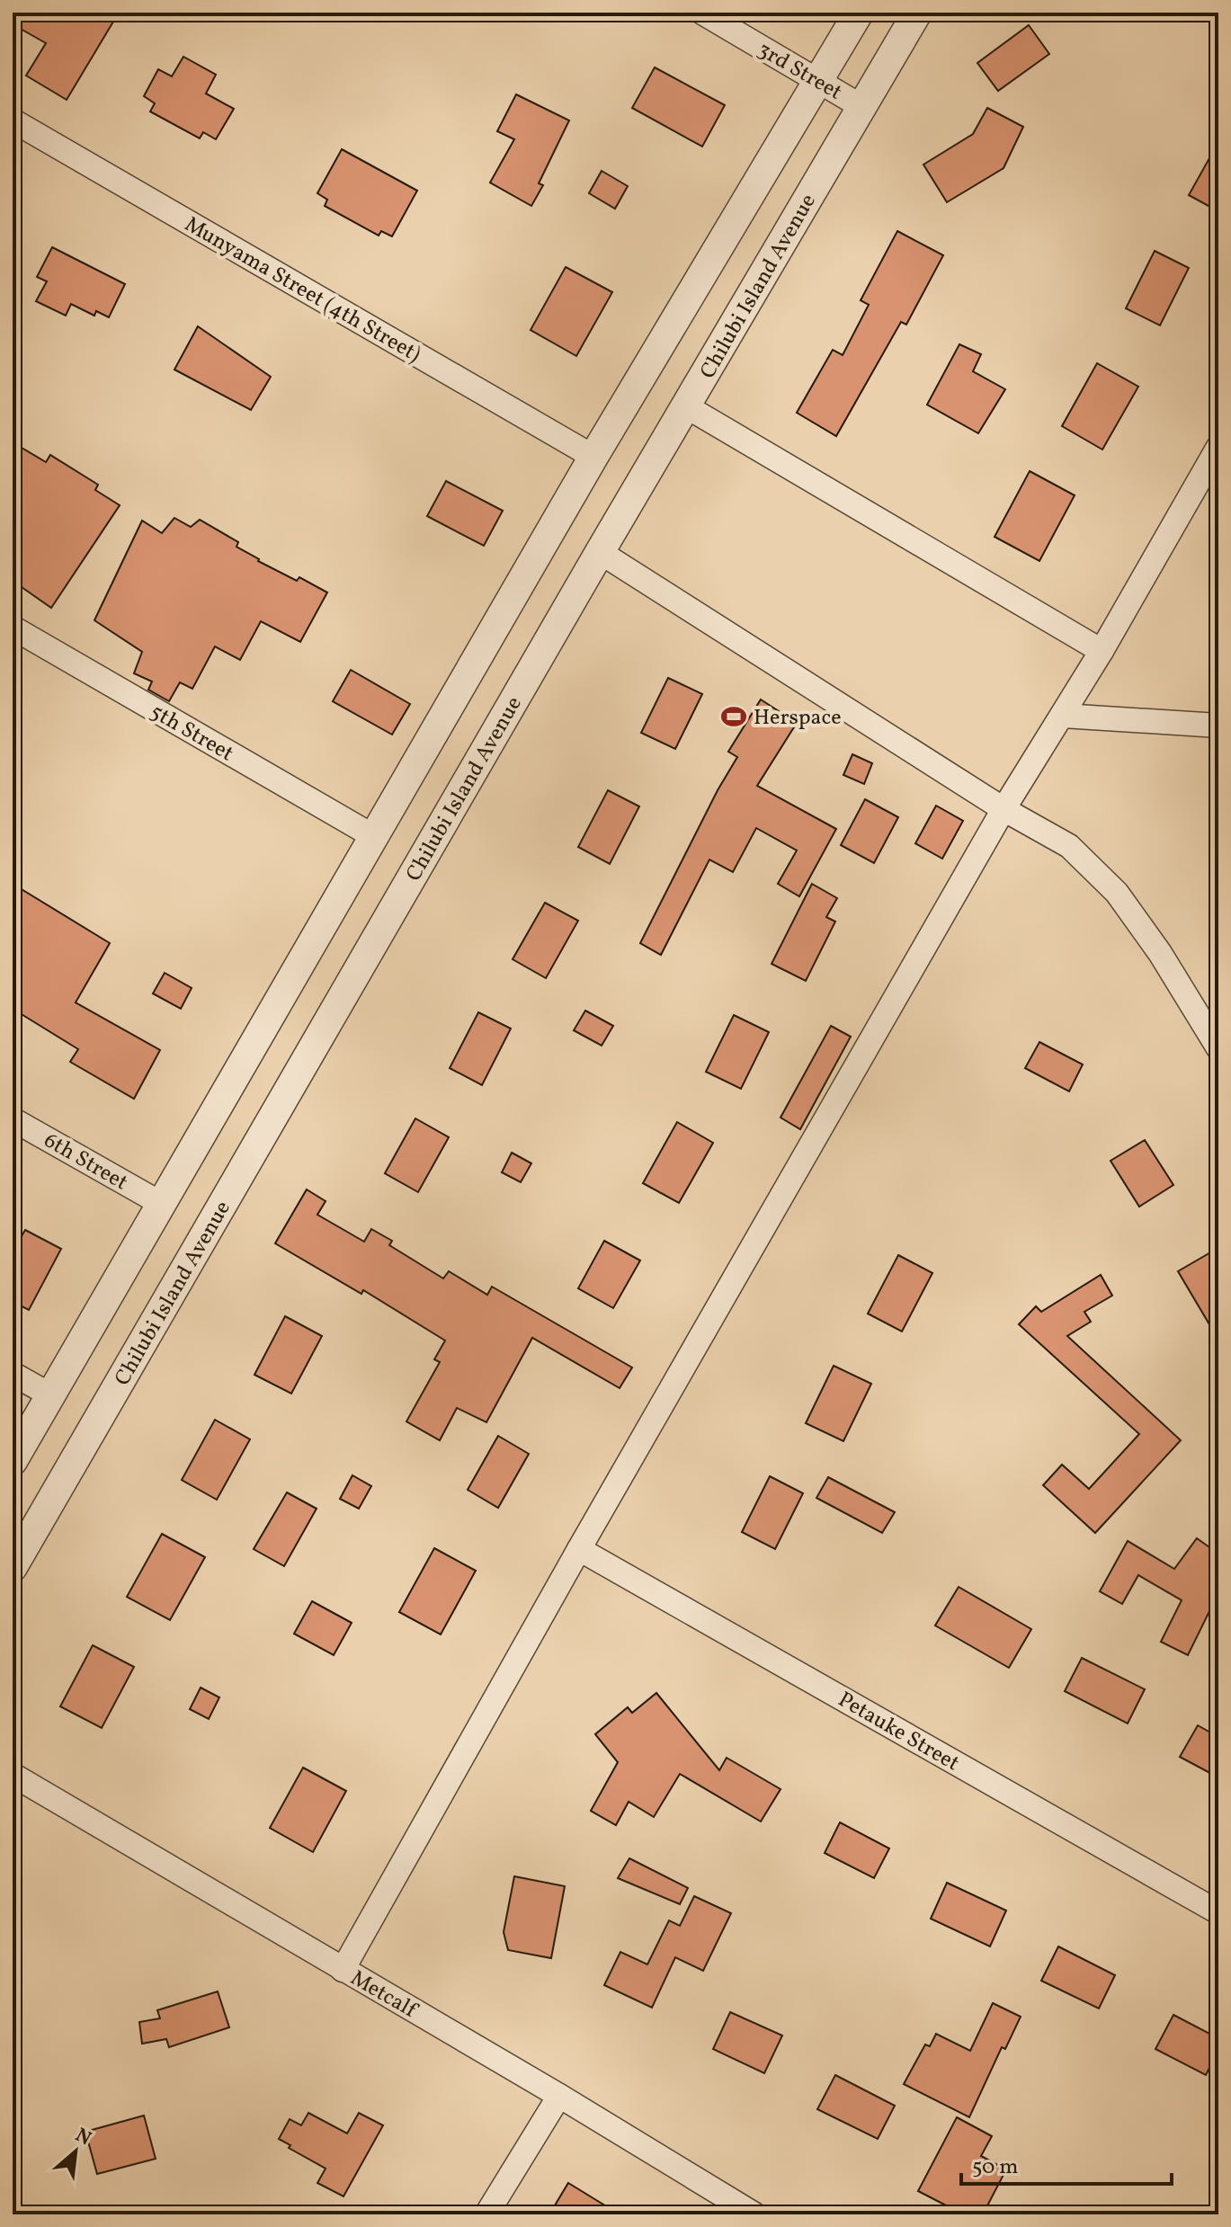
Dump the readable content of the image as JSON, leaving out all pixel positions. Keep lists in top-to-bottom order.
{
  "streets": {
    "street": [
      "3rd Street",
      "Chilubi Island Avenue",
      "Munyama Street (4th Street)",
      "5th Street",
      "6th Street",
      "Petauke Street",
      "Metcalf"
    ]
  },
  "crossings": [
    ["3rd Street", "Chilubi Island Avenue"]
  ],
  "places": {
    "sports": ["Herspace"]
  },
  "scale_bar": "50 m",
  "north": "top right"
}
